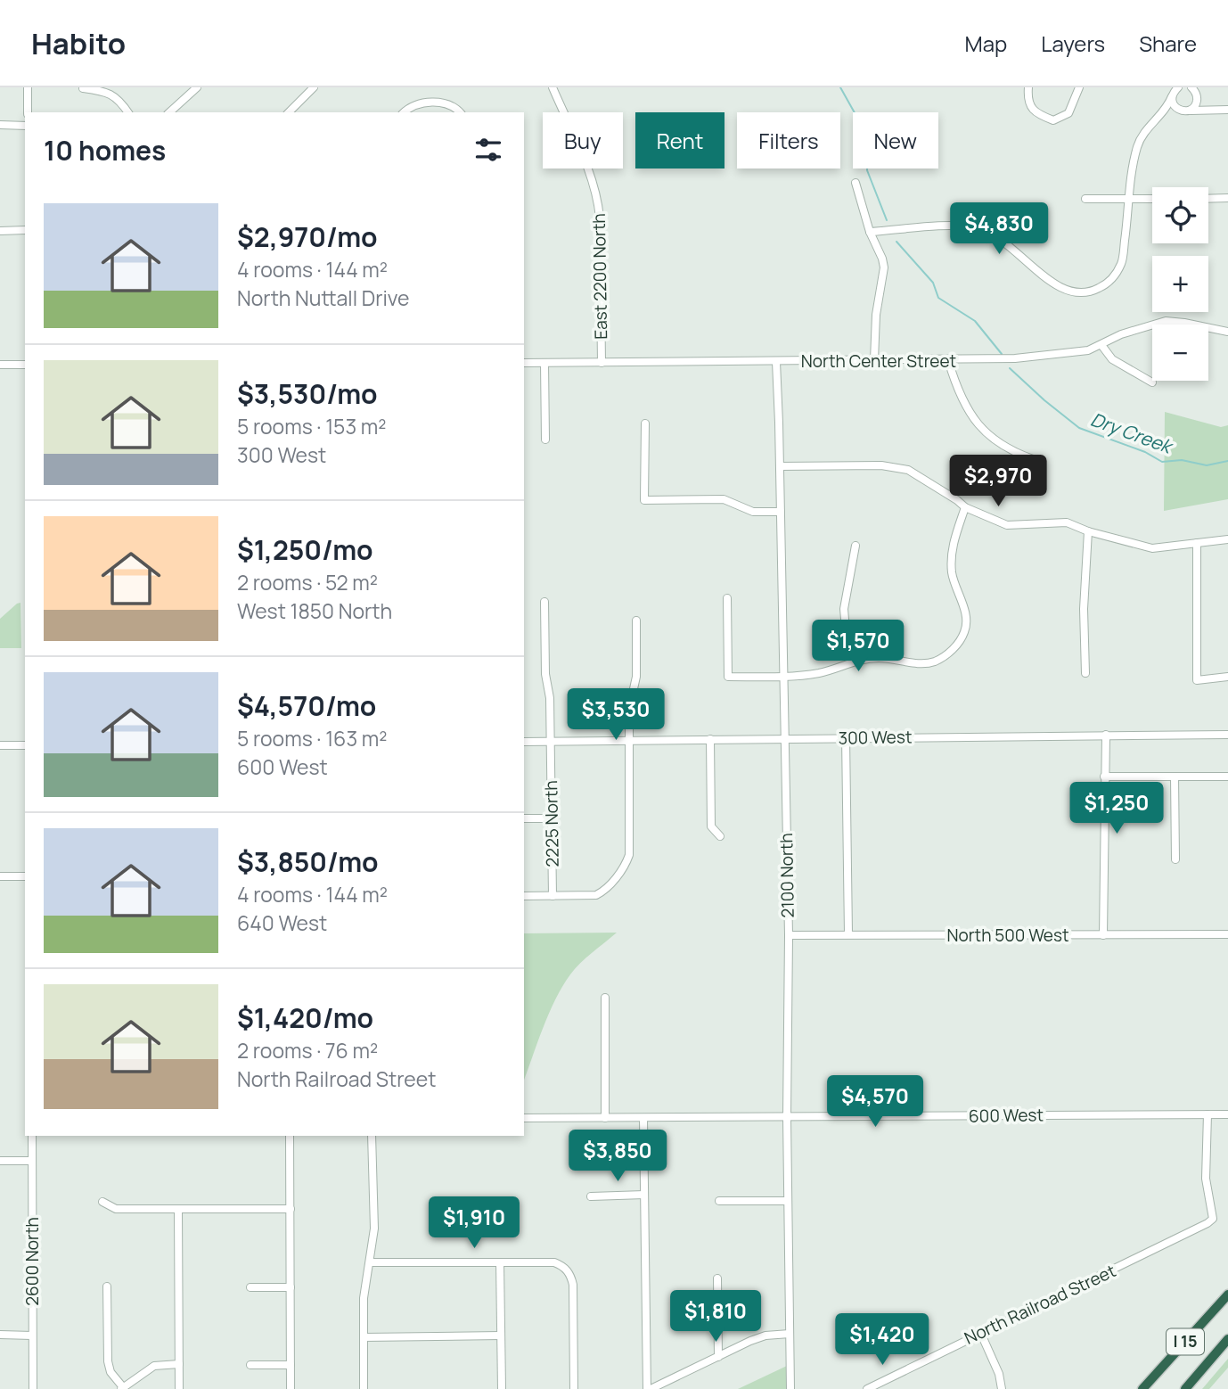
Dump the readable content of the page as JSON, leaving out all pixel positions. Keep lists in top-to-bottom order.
{
  "streets": {
    "highway": ["I 15"],
    "street": [
      "East 2200 North",
      "North Center Street",
      "300 West",
      "2225 North",
      "2100 North",
      "North 500 West",
      "600 West",
      "2600 North",
      "North Railroad Street"
    ]
  },
  "crossings": [
    ["East 2200 North", "North Center Street"],
    ["North Center Street", "2100 North"],
    ["300 West", "2225 North"],
    ["300 West", "2100 North"],
    ["2100 North", "North 500 West"],
    ["2100 North", "600 West"],
    ["600 West", "North Railroad Street"]
  ],
  "water": ["Dry Creek"],
  "page": {
    "header": "Habito",
    "nav": ["Map", "Layers", "Share"],
    "chip": [
      "Buy",
      "Rent",
      "Filters",
      "New"
    ],
    "heading": "10 homes",
    "map_buttons": ["+", "−"],
    "list": [
      {
        "name": "$2,970/mo",
        "note": "4 rooms · 144 m² · North Nuttall Drive"
      },
      {
        "name": "$3,530/mo",
        "note": "5 rooms · 153 m² · 300 West"
      },
      {
        "name": "$1,250/mo",
        "note": "2 rooms · 52 m² · West 1850 North"
      },
      {
        "name": "$4,570/mo",
        "note": "5 rooms · 163 m² · 600 West"
      },
      {
        "name": "$3,850/mo",
        "note": "4 rooms · 144 m² · 640 West"
      },
      {
        "name": "$1,420/mo",
        "note": "2 rooms · 76 m² · North Railroad Street"
      }
    ],
    "price": [
      "$4,830",
      "$2,970",
      "$1,570",
      "$3,530",
      "$1,250",
      "$4,570",
      "$3,850",
      "$1,910",
      "$1,810",
      "$1,420"
    ]
  }
}
